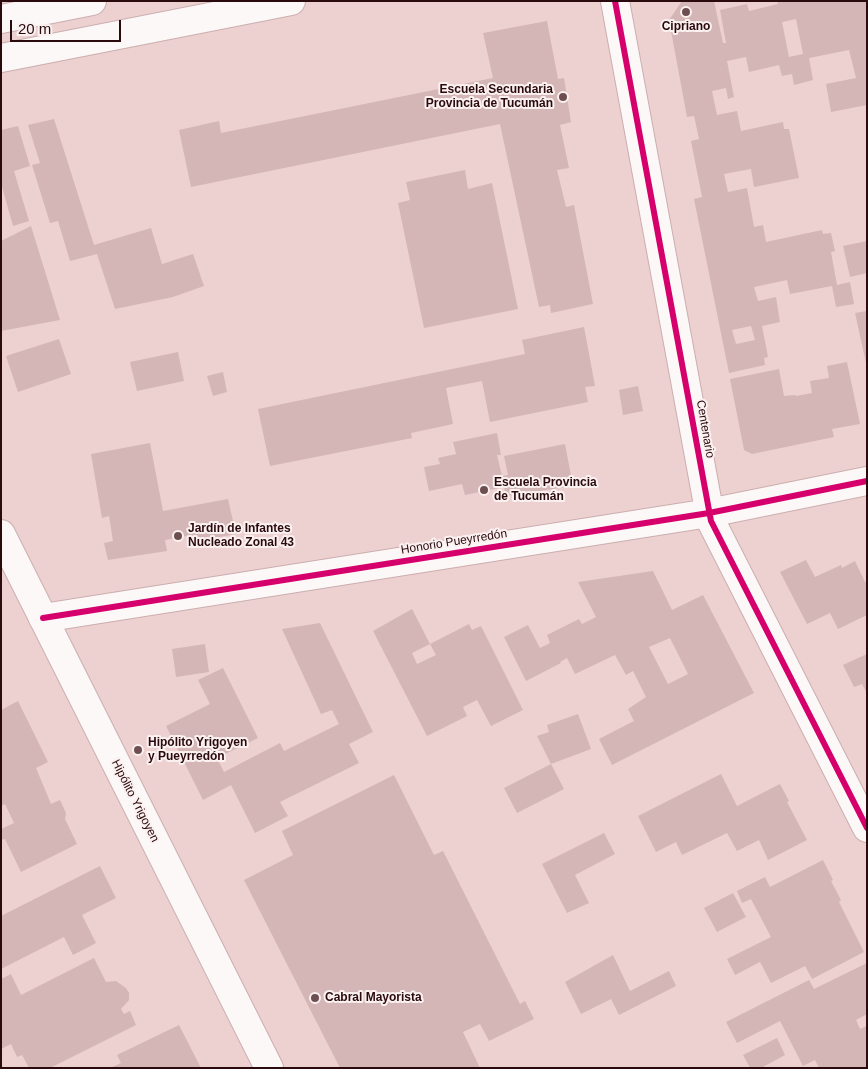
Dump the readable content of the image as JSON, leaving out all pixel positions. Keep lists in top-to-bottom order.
{
  "streets": {
    "street": ["Centenario", "Honorio Pueyrredón", "Hipólito Yrigoyen"]
  },
  "crossings": [
    ["Centenario", "Honorio Pueyrredón"],
    ["Honorio Pueyrredón", "Hipólito Yrigoyen"]
  ],
  "places": [
    "Cipriano",
    "Escuela Secundaria Provincia de Tucumán",
    "Escuela Provincia de Tucumán",
    "Jardín de Infantes Nucleado Zonal 43",
    "Hipólito Yrigoyen y Pueyrredón",
    "Cabral Mayorista"
  ],
  "scale_bar": "20 m"
}
